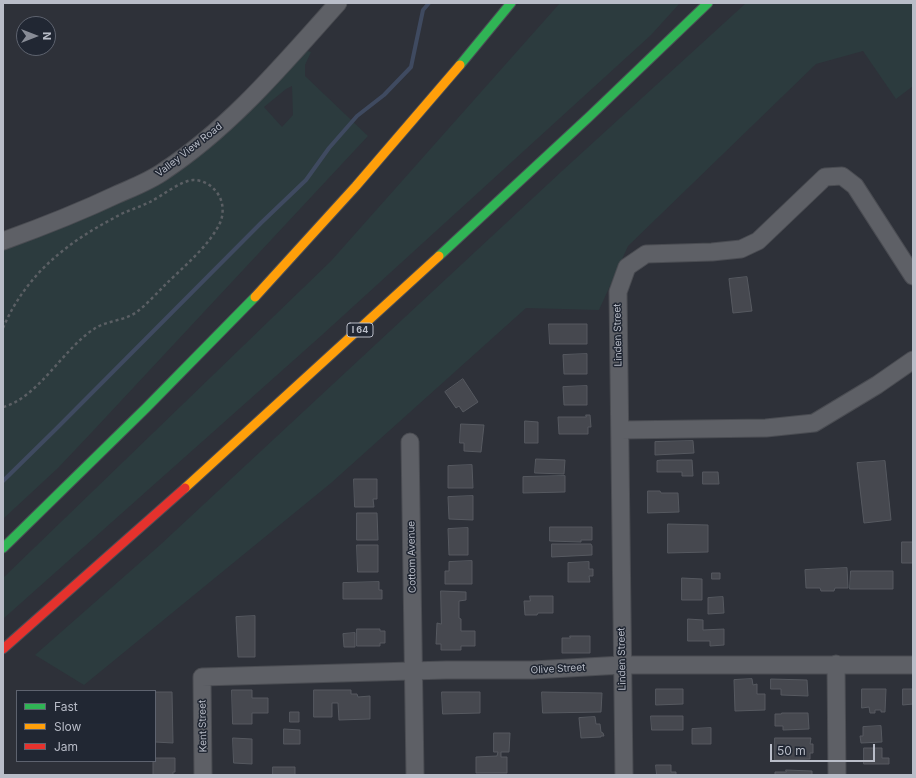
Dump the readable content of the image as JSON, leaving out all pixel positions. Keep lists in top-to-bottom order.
{
  "streets": {
    "highway": ["I 64"],
    "street": [
      "Valley View Road",
      "Linden Street",
      "Cottom Avenue",
      "Olive Street",
      "Kent Street"
    ]
  },
  "crossings": [
    ["Linden Street", "Olive Street"],
    ["Cottom Avenue", "Olive Street"],
    ["Olive Street", "Kent Street"]
  ],
  "legend": ["Fast", "Slow", "Jam"],
  "scale_bar": "50 m",
  "north": "right"
}
